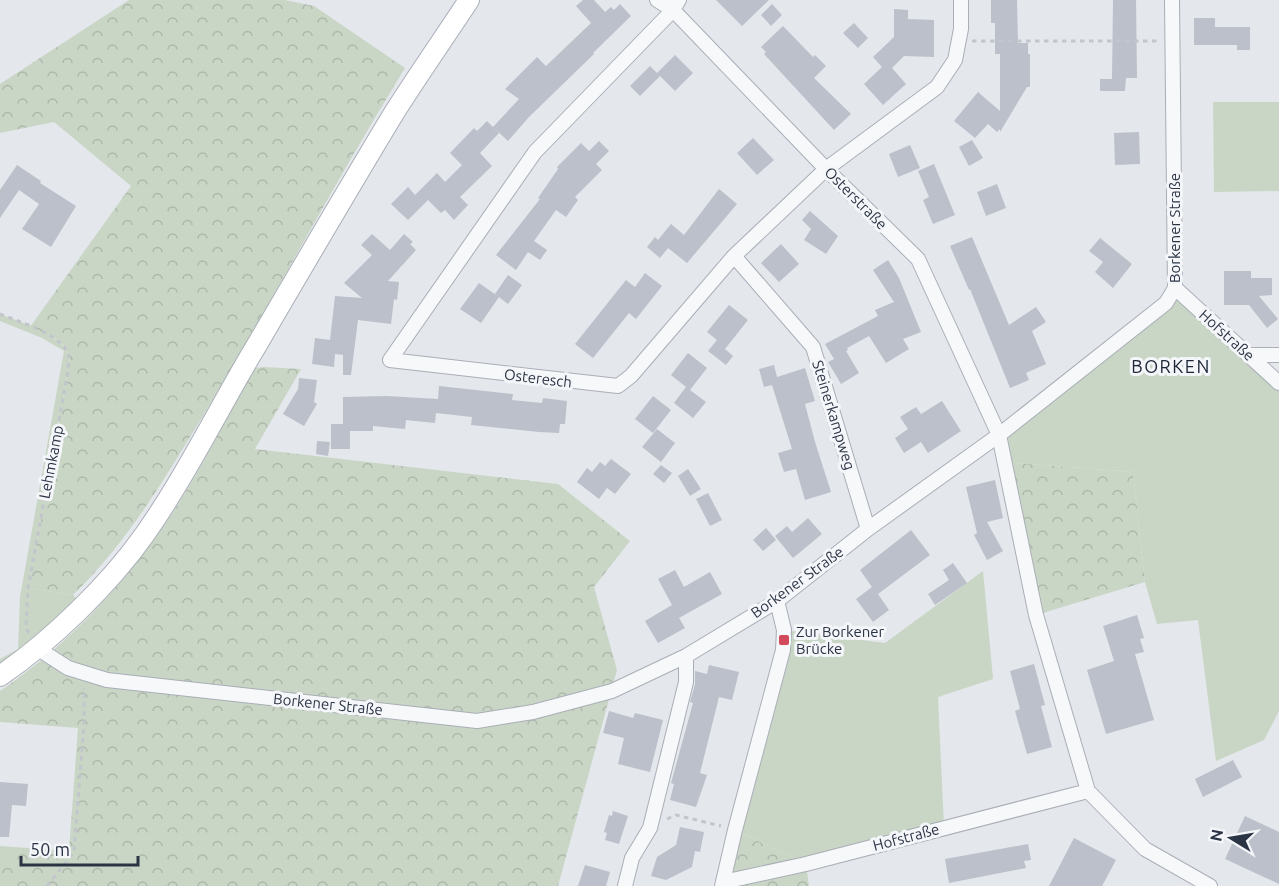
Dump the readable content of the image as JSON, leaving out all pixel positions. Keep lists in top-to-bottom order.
{
  "streets": {
    "street": [
      "Osterstraße",
      "Borkener Straße",
      "Hofstraße",
      "Osteresch",
      "Steinerkampweg"
    ],
    "path": ["Lehmkamp"]
  },
  "crossings": [
    ["Osterstraße", "Borkener Straße"],
    ["Osterstraße", "Osteresch"],
    ["Borkener Straße", "Hofstraße"],
    ["Borkener Straße", "Steinerkampweg"],
    ["Borkener Straße", "Lehmkamp"],
    ["Osteresch", "Steinerkampweg"]
  ],
  "districts": ["BORKEN"],
  "places": {
    "transit": ["Zur Borkener Brücke"]
  },
  "scale_bar": "50 m",
  "north": "left"
}
